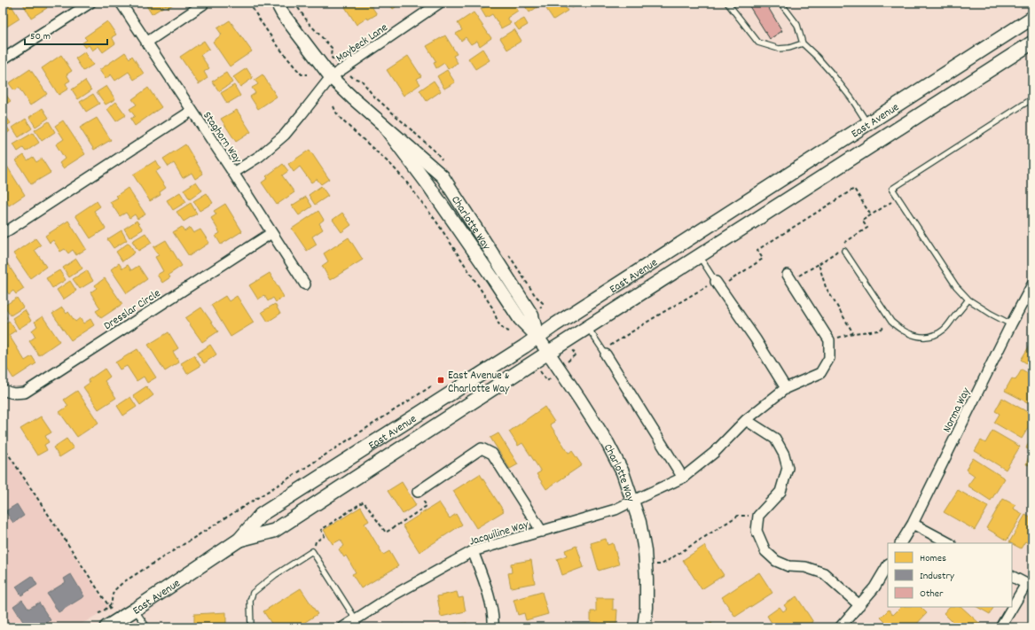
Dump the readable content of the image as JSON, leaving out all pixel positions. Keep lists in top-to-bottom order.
{
  "streets": {
    "main road": ["East Avenue"],
    "street": [
      "Maybeck Lane",
      "Staghorn Way",
      "Charlotte Way",
      "Dresslar Circle",
      "Norma Way",
      "Jacquiline Way"
    ]
  },
  "crossings": [
    ["Maybeck Lane", "Staghorn Way"],
    ["Maybeck Lane", "Charlotte Way"],
    ["East Avenue", "Charlotte Way"],
    ["Staghorn Way", "Dresslar Circle"],
    ["Charlotte Way", "Jacquiline Way"]
  ],
  "places": {
    "transit": ["East Avenue & Charlotte Way"]
  },
  "legend": ["Homes", "Industry", "Other"],
  "scale_bar": "50 m"
}
